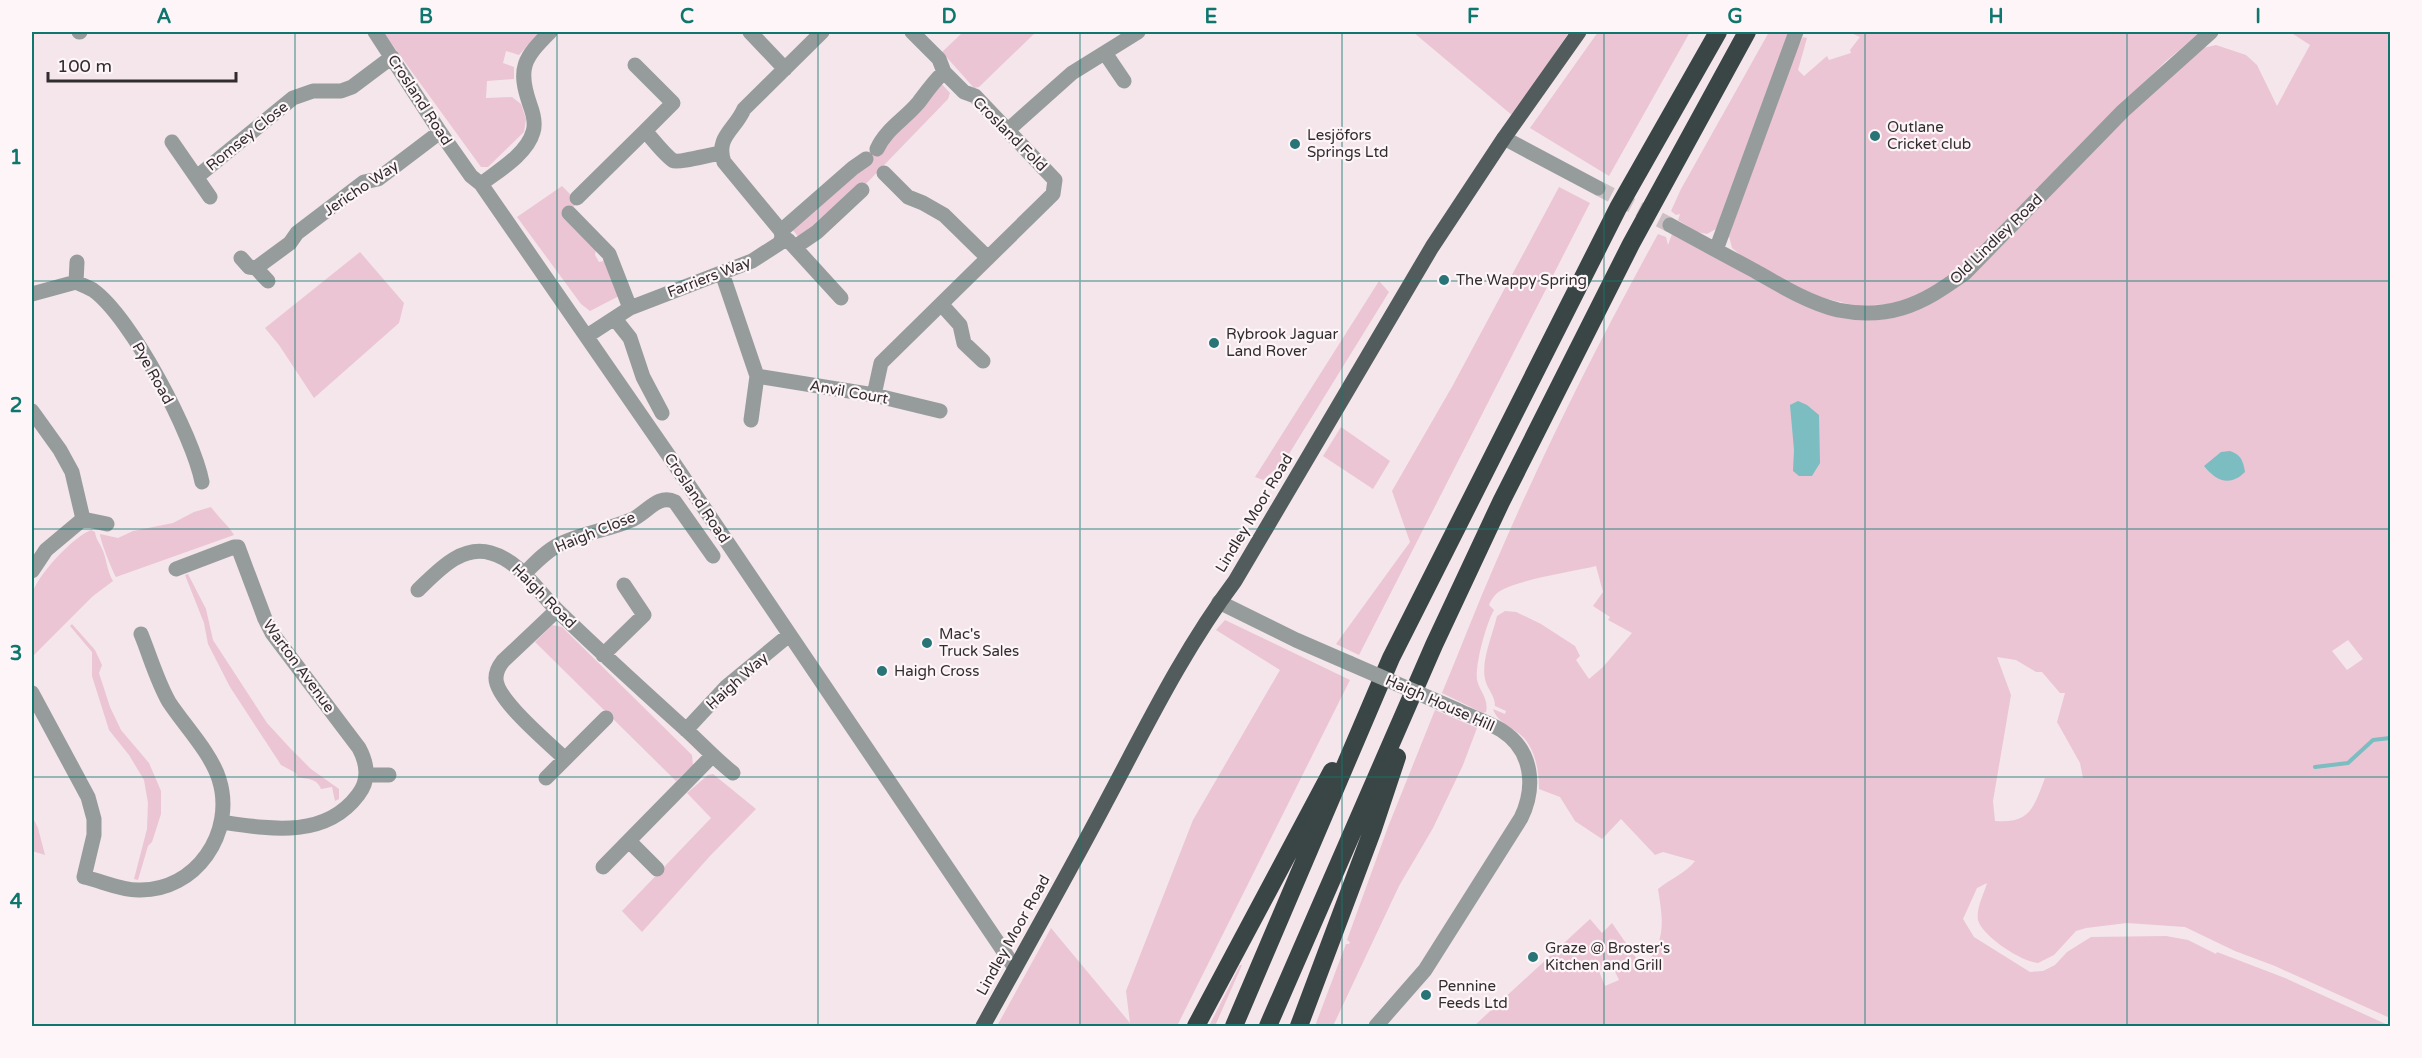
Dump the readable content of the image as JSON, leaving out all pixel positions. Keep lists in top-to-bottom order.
{
  "streets": {
    "main road": ["Lindley Moor Road"],
    "street": [
      "Crosland Road",
      "Crosland Fold",
      "Romsey Close",
      "Jericho Way",
      "Old Lindley Road",
      "Farriers Way",
      "Pye Road",
      "Anvil Court",
      "Haigh Close",
      "Haigh Road",
      "Warton Avenue",
      "Haigh Way",
      "Haigh House Hill"
    ]
  },
  "crossings": [
    ["Crosland Road", "Romsey Close"],
    ["Crosland Road", "Jericho Way"],
    ["Crosland Road", "Farriers Way"],
    ["Crosland Road", "Lindley Moor Road"],
    ["Crosland Road", "Haigh Way"],
    ["Crosland Fold", "Farriers Way"],
    ["Crosland Fold", "Anvil Court"],
    ["Lindley Moor Road", "Haigh House Hill"],
    ["Haigh Close", "Haigh Road"],
    ["Haigh Road", "Haigh Way"]
  ],
  "places": [
    "Outlane Cricket club",
    "Lesjöfors Springs Ltd",
    "The Wappy Spring",
    "Rybrook Jaguar Land Rover",
    "Mac's Truck Sales",
    "Haigh Cross",
    "Graze @ Broster's Kitchen and Grill",
    "Pennine Feeds Ltd"
  ],
  "scale_bar": "100 m",
  "grid": {
    "columns": [
      "A",
      "B",
      "C",
      "D",
      "E",
      "F",
      "G",
      "H",
      "I"
    ],
    "rows": [
      "1",
      "2",
      "3",
      "4"
    ]
  }
}
